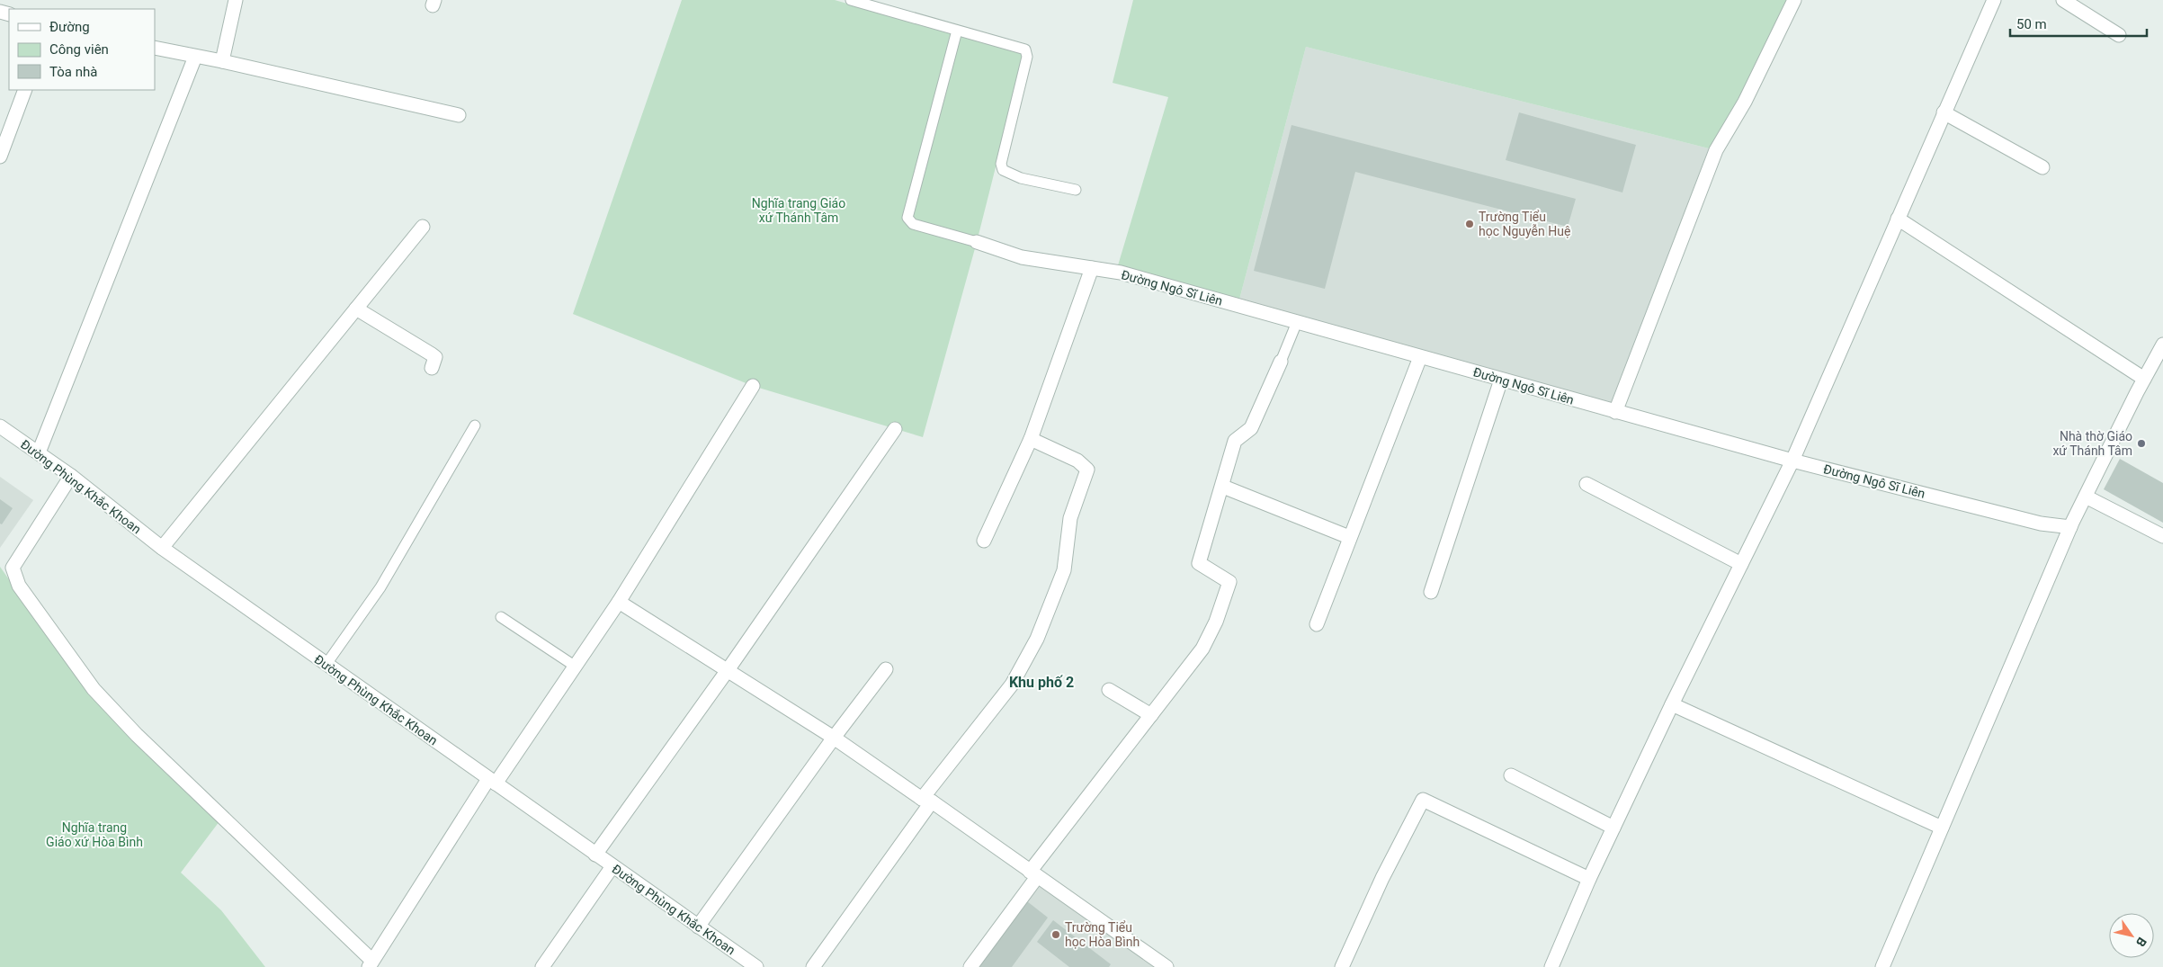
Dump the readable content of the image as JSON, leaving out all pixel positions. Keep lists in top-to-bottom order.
{
  "streets": {
    "street": ["Đường Ngô Sĩ Liên", "Đường Phùng Khắc Khoan"]
  },
  "districts": ["Khu phố 2"],
  "parks": ["Nghĩa trang Giáo xứ Thánh Tâm", "Nghĩa trang Giáo xứ Hòa Bình"],
  "places": ["Trường Tiểu học Nguyễn Huệ", "Nhà thờ Giáo xứ Thánh Tâm", "Trường Tiểu học Hòa Bình"],
  "legend": ["Đường", "Công viên", "Tòa nhà"],
  "scale_bar": "50 m",
  "north": "bottom right"
}
